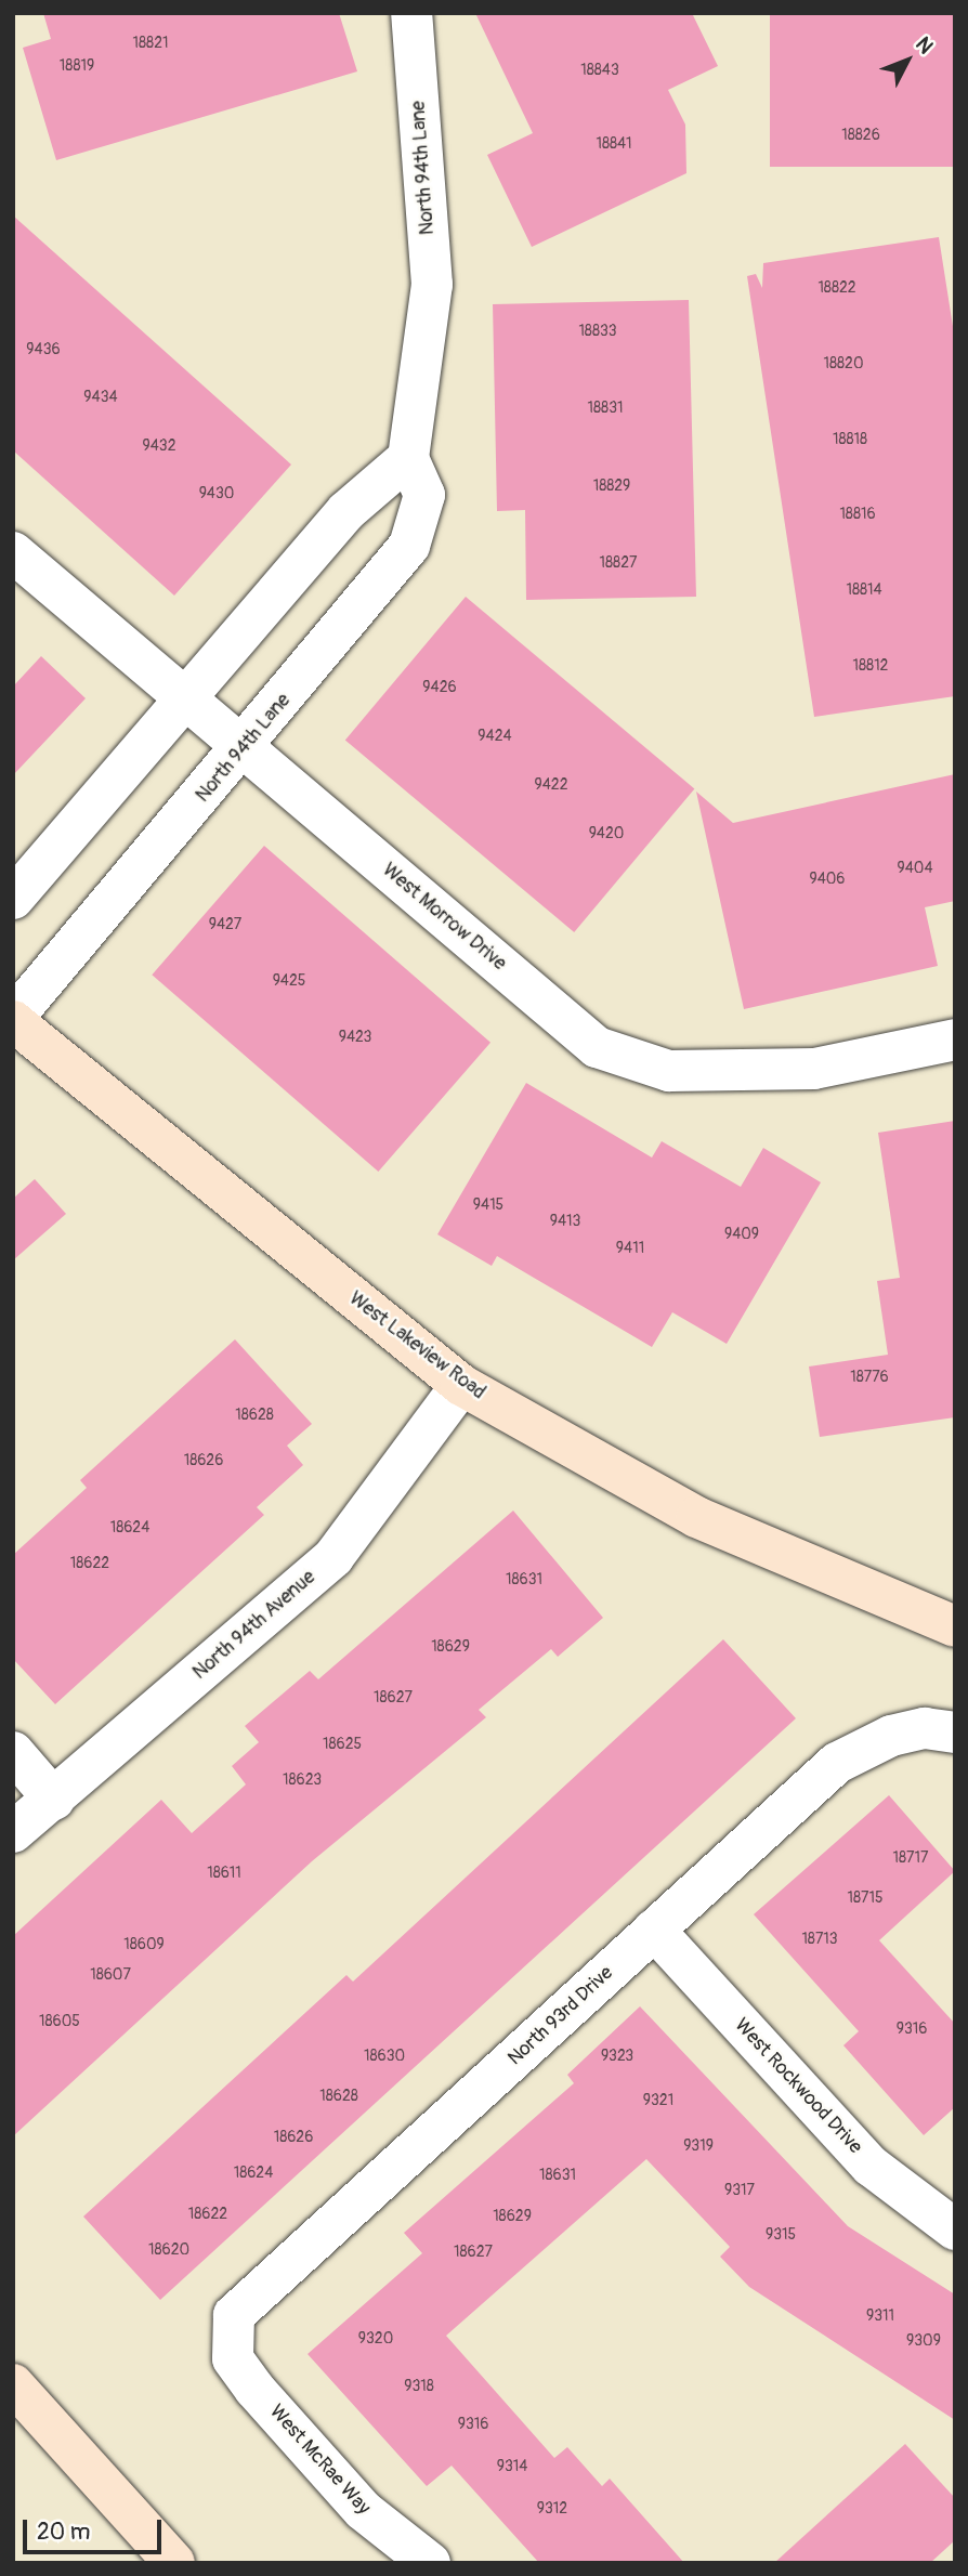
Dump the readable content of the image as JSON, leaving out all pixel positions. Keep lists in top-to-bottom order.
{
  "streets": {
    "street": [
      "North 94th Lane",
      "West Morrow Drive",
      "West Lakeview Road",
      "North 94th Avenue",
      "North 93rd Drive",
      "West Rockwood Drive",
      "West McRae Way"
    ]
  },
  "crossings": [
    ["North 94th Lane", "West Morrow Drive"],
    ["North 94th Lane", "West Lakeview Road"],
    ["West Lakeview Road", "North 94th Avenue"],
    ["North 93rd Drive", "West Rockwood Drive"],
    ["North 93rd Drive", "West McRae Way"]
  ],
  "house_numbers": [
    "18821",
    "18819",
    "18843",
    "18826",
    "18841",
    "18822",
    "18833",
    "9436",
    "18820",
    "9434",
    "18831",
    "18818",
    "9432",
    "18829",
    "9430",
    "18816",
    "18827",
    "18814",
    "18812",
    "9426",
    "9424",
    "9422",
    "9420",
    "9404",
    "9406",
    "9427",
    "9425",
    "9423",
    "9415",
    "9413",
    "9409",
    "9411",
    "18776",
    "18628",
    "18626",
    "18624",
    "18622",
    "18631",
    "18629",
    "18627",
    "18625",
    "18623",
    "18717",
    "18611",
    "18715",
    "18713",
    "18609",
    "18607",
    "18605",
    "9316",
    "18630",
    "9323",
    "18628",
    "9321",
    "18626",
    "9319",
    "18624",
    "18631",
    "9317",
    "18622",
    "18629",
    "9315",
    "18620",
    "18627",
    "9311",
    "9320",
    "9309",
    "9318",
    "9316",
    "9314",
    "9312"
  ],
  "scale_bar": "20 m",
  "north": "top right"
}
